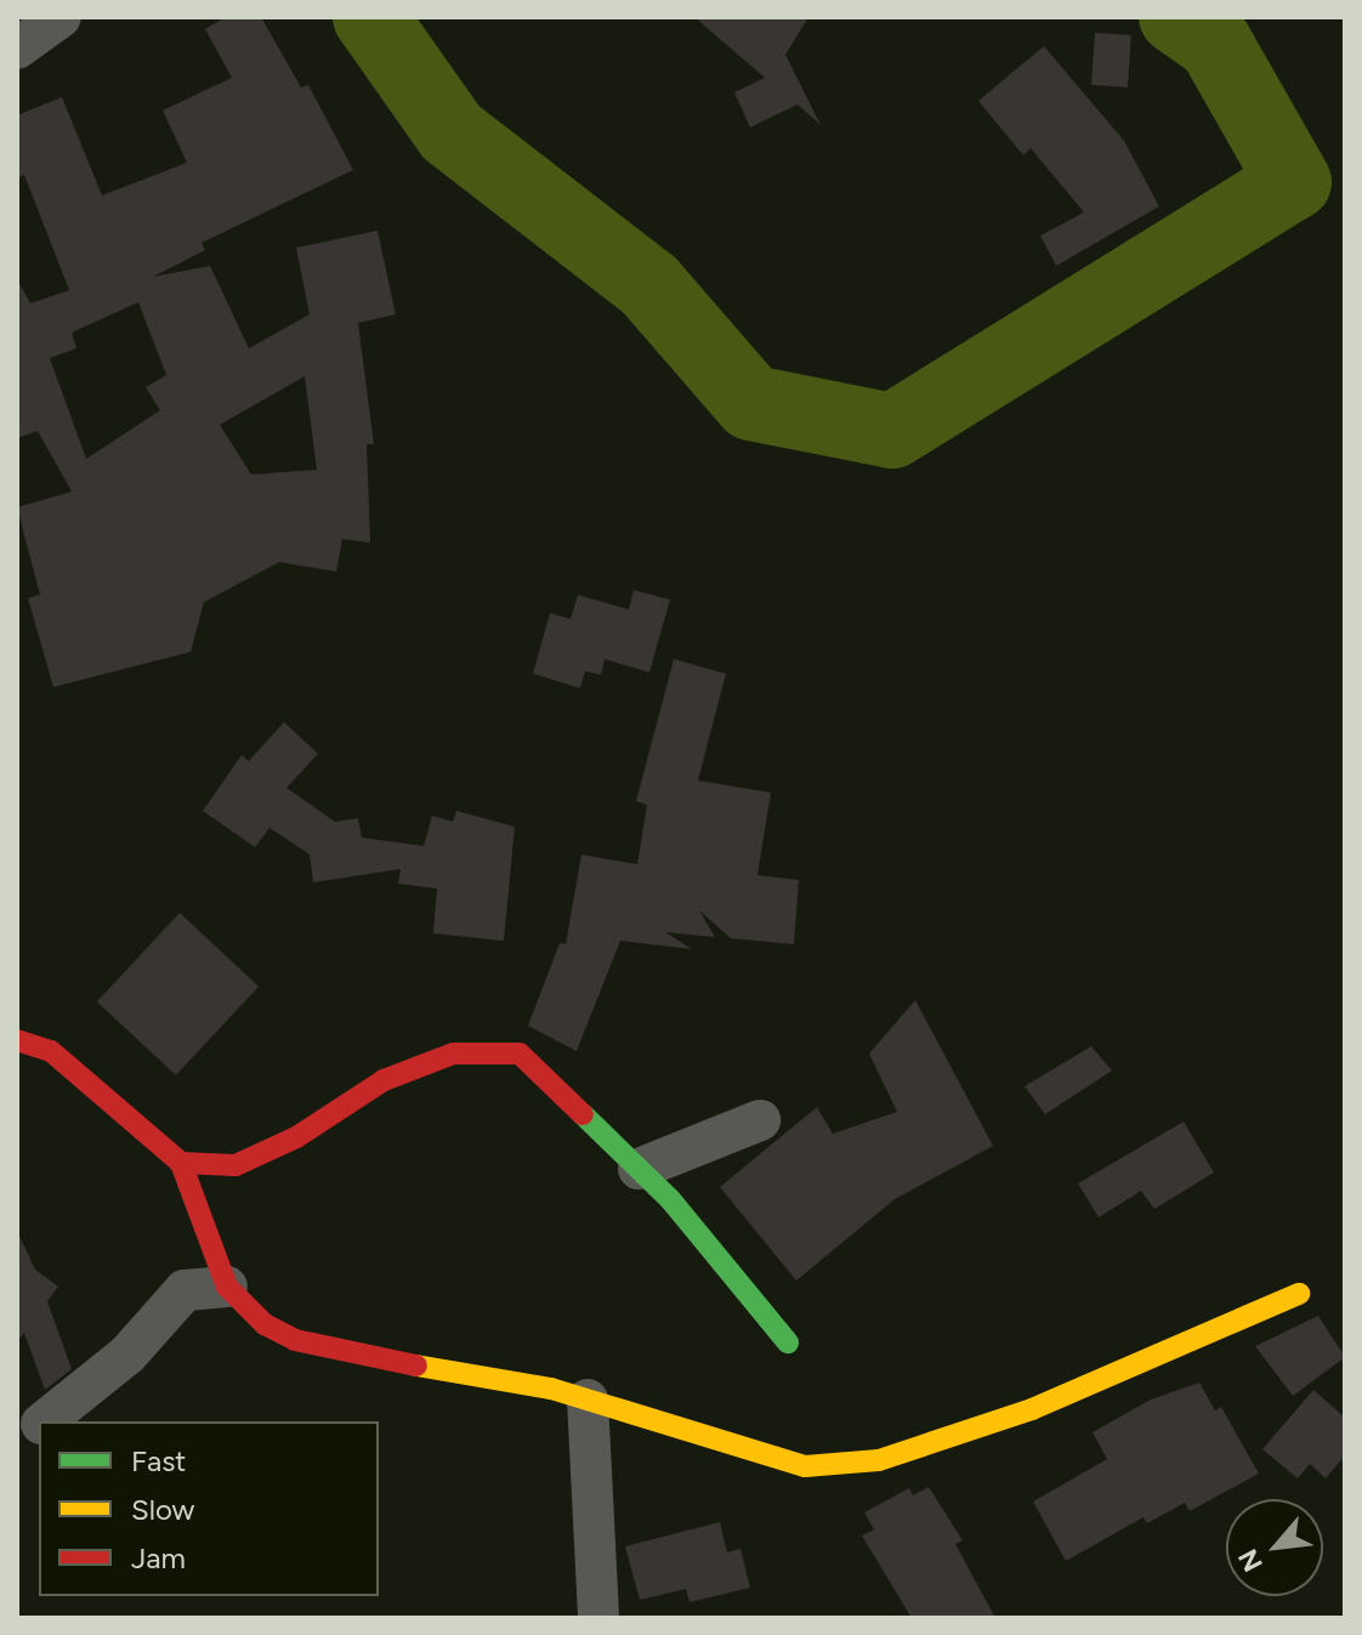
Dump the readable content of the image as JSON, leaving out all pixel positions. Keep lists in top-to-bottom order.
{
  "legend": ["Fast", "Slow", "Jam"],
  "north": "bottom left"
}
